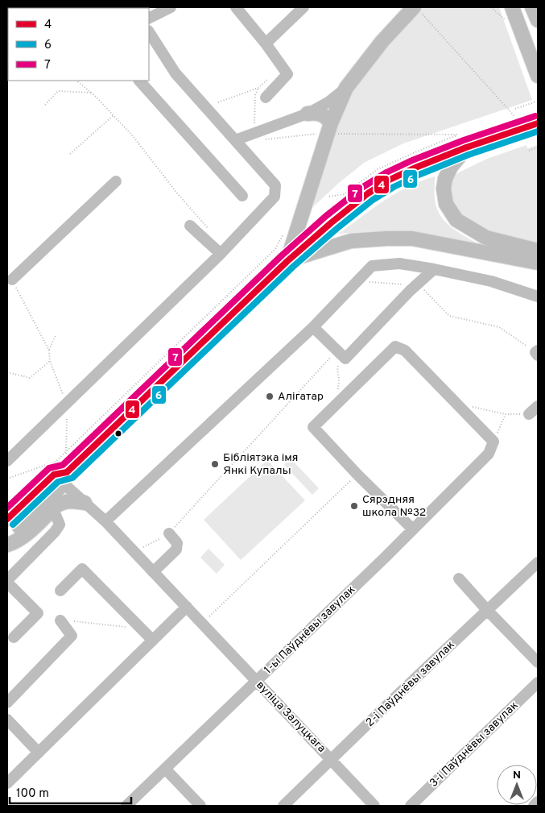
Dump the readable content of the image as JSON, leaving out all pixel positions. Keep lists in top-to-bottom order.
{
  "streets": {
    "street": [
      "1-ы Паўднёвы завулак",
      "2-і Паўднёвы завулак",
      "вуліца Залуцкага",
      "3-і Паўднёвы завулак"
    ]
  },
  "crossings": [
    ["1-ы Паўднёвы завулак", "вуліца Залуцкага"],
    ["2-і Паўднёвы завулак", "вуліца Залуцкага"]
  ],
  "places": ["Алігатар", "Бібліятэка імя Янкі Купалы", "Сярэдняя школа №32"],
  "lines": ["transit line 7", "transit line 4", "transit line 6"],
  "legend": ["4", "6", "7"],
  "scale_bar": "100 m",
  "north": "top"
}
